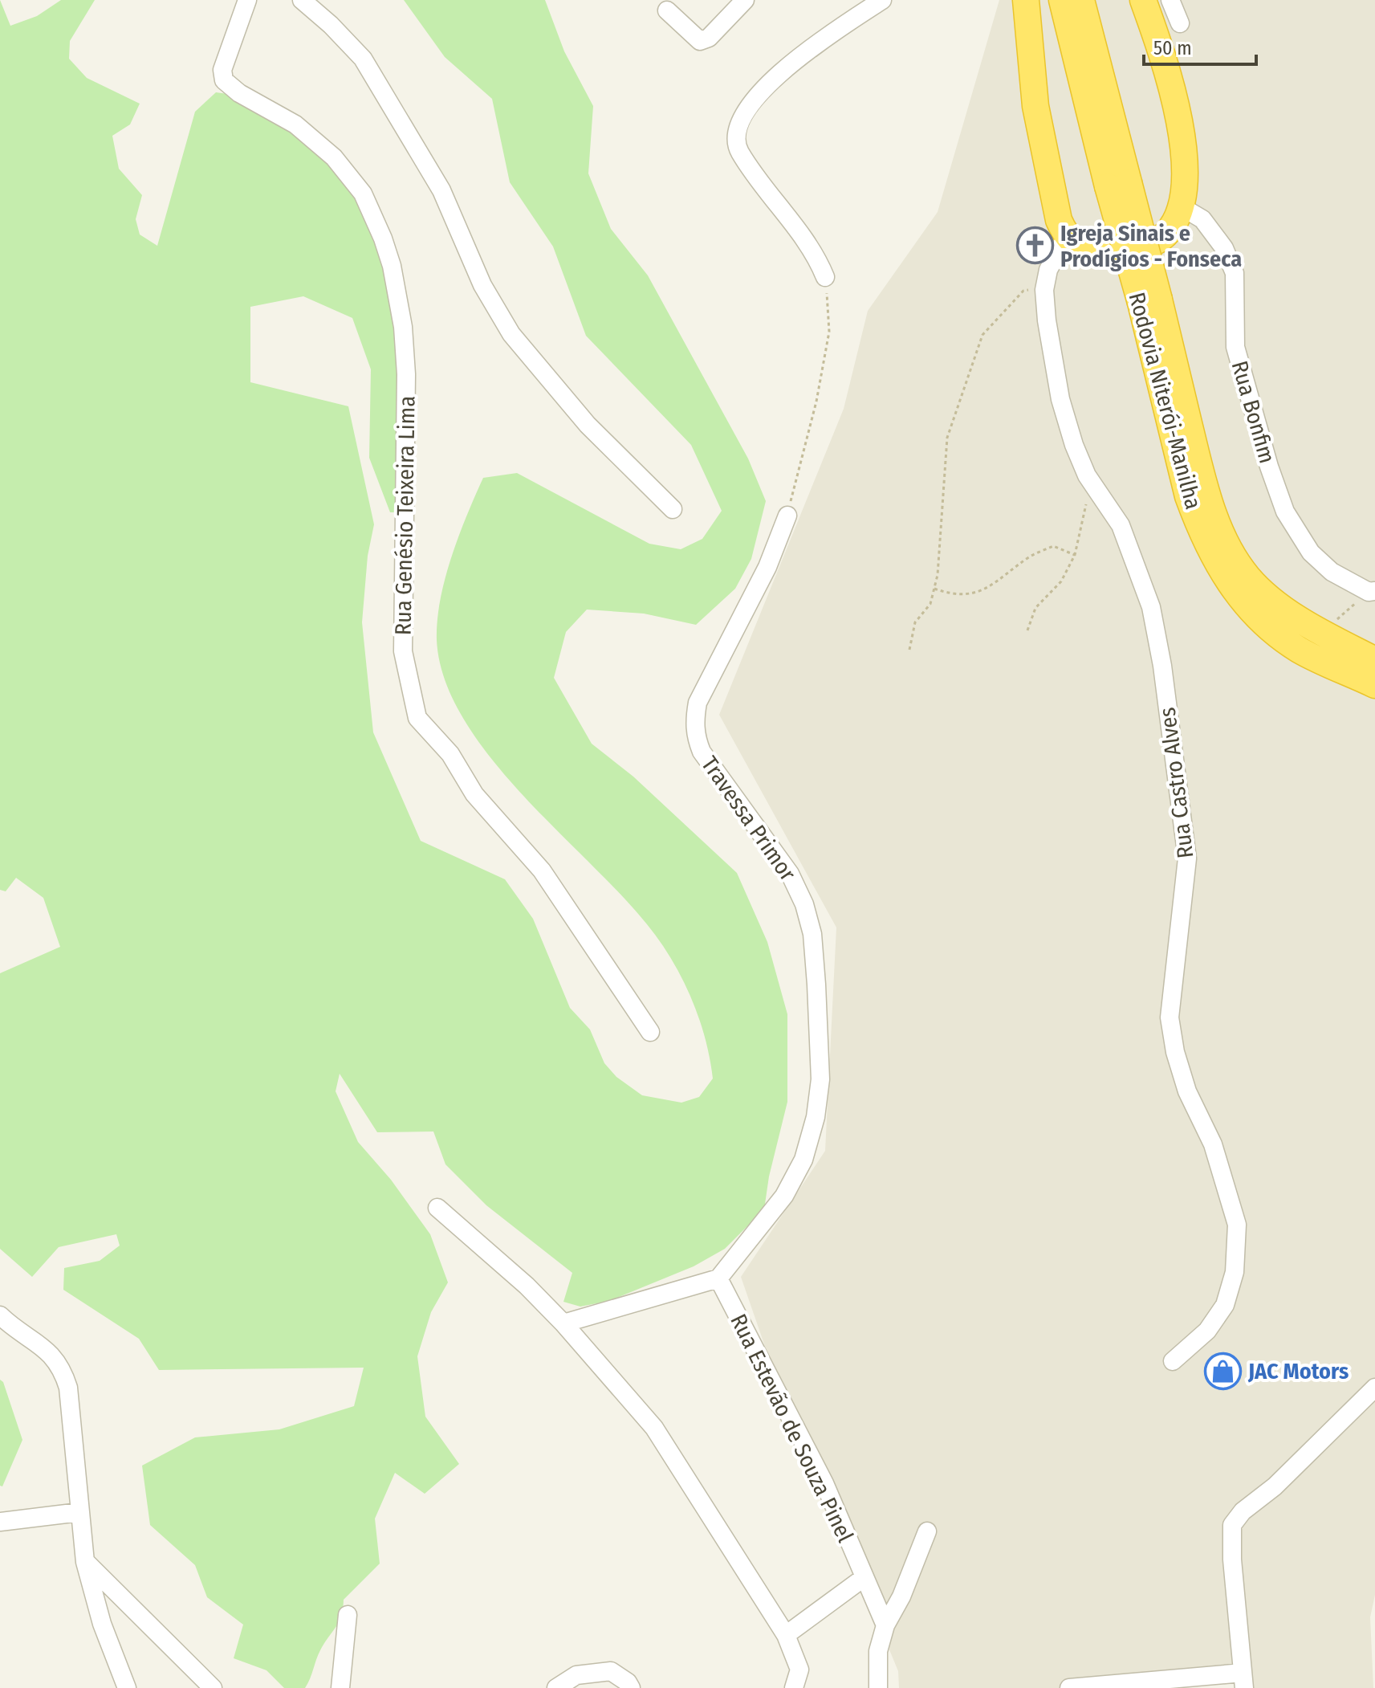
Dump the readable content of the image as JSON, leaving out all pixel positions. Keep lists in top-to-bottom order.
{
  "streets": {
    "highway": ["Rodovia Niterói-Manilha"],
    "street": [
      "Rua Bonfim",
      "Rua Genésio Teixeira Lima",
      "Rua Castro Alves",
      "Travessa Primor",
      "Rua Estevão de Souza Pinel"
    ]
  },
  "crossings": [
    ["Travessa Primor", "Rua Estevão de Souza Pinel"]
  ],
  "places": {
    "church": ["Igreja Sinais e Prodígios - Fonseca"],
    "shop": ["JAC Motors"]
  },
  "scale_bar": "50 m"
}
